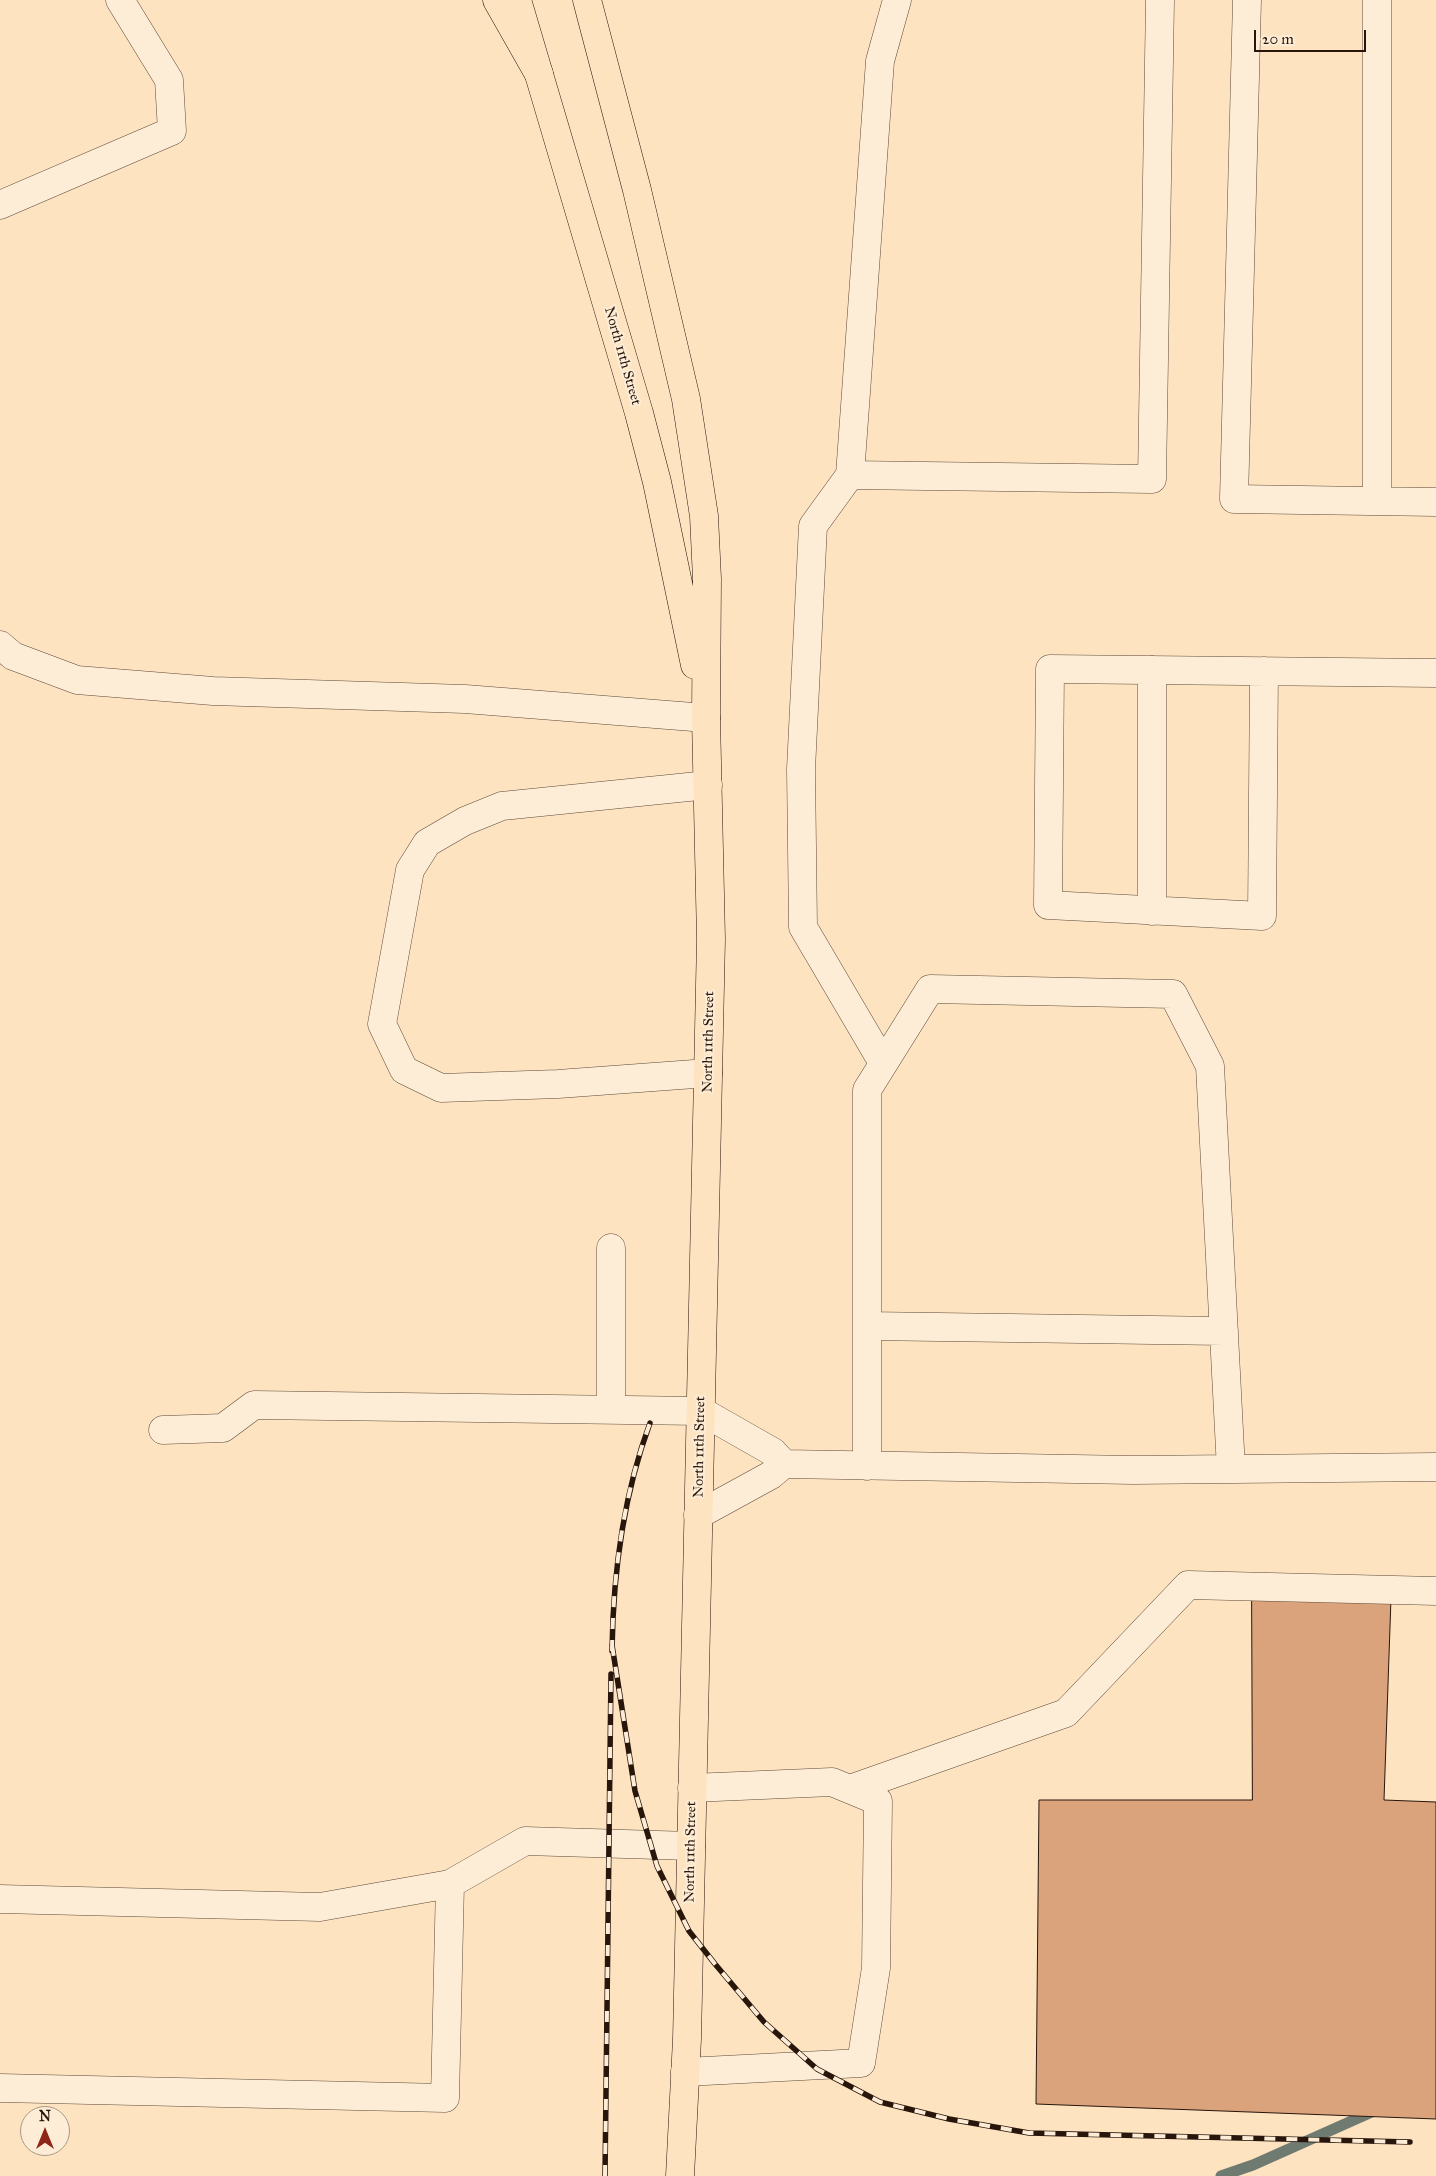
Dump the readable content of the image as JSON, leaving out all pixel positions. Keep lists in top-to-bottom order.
{
  "streets": {
    "main road": ["North 11th Street"]
  },
  "scale_bar": "20 m",
  "north": "top"
}
